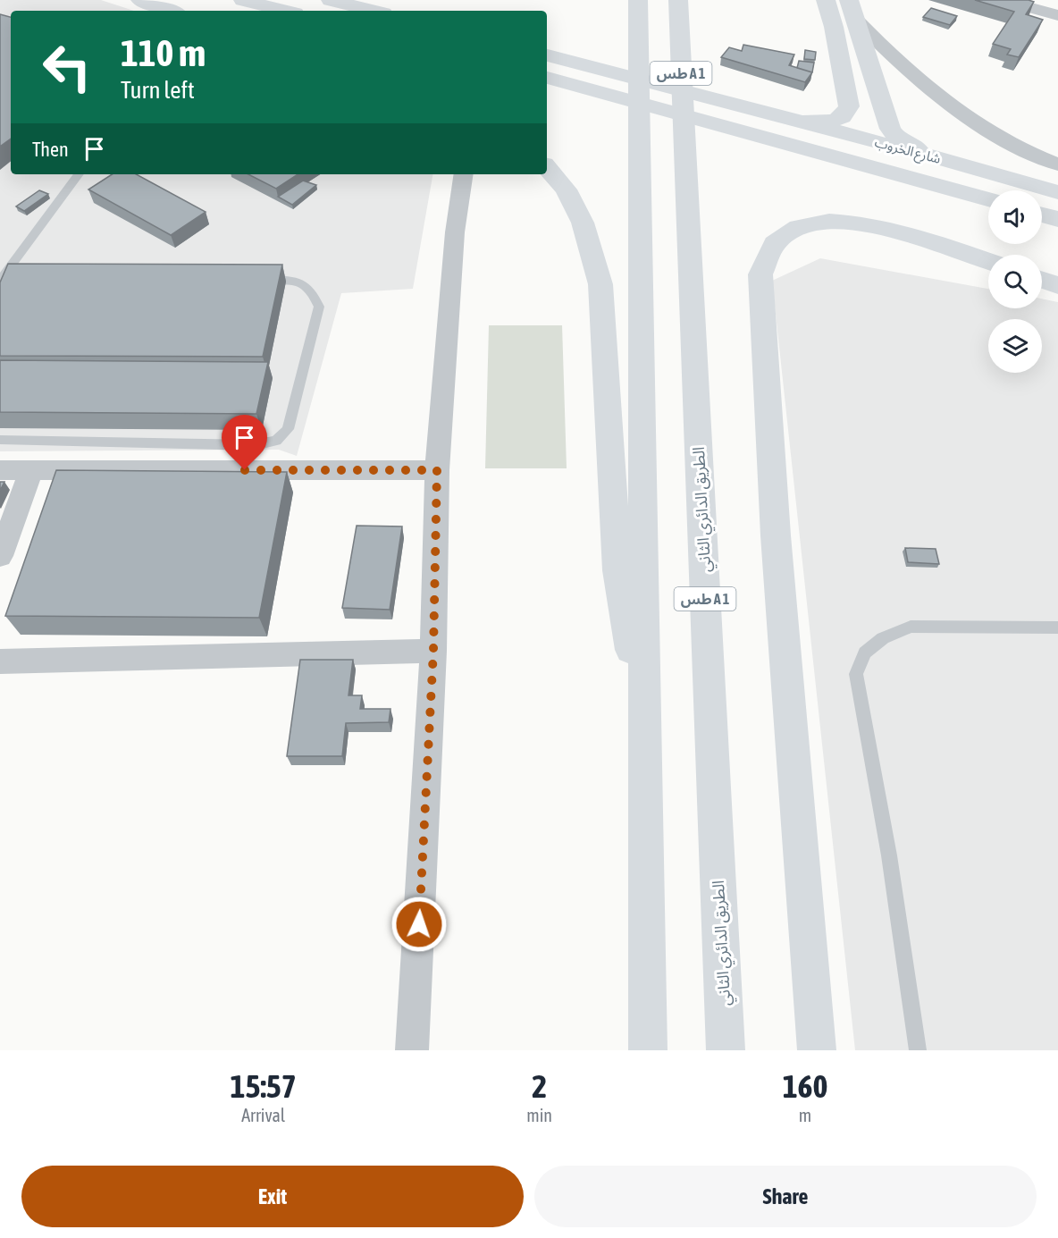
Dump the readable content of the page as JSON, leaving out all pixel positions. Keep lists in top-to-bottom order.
{
  "streets": {
    "main road": ["طس A 1", "شارع الخروب", "الطريق الدائري الثاني"]
  },
  "page": {
    "turn": ["110 m", "Turn left"],
    "then": "Then",
    "eta": [
      "15:57",
      "Arrival",
      "2",
      "min",
      "160",
      "m"
    ],
    "buttons": ["Exit", "Share"]
  }
}
